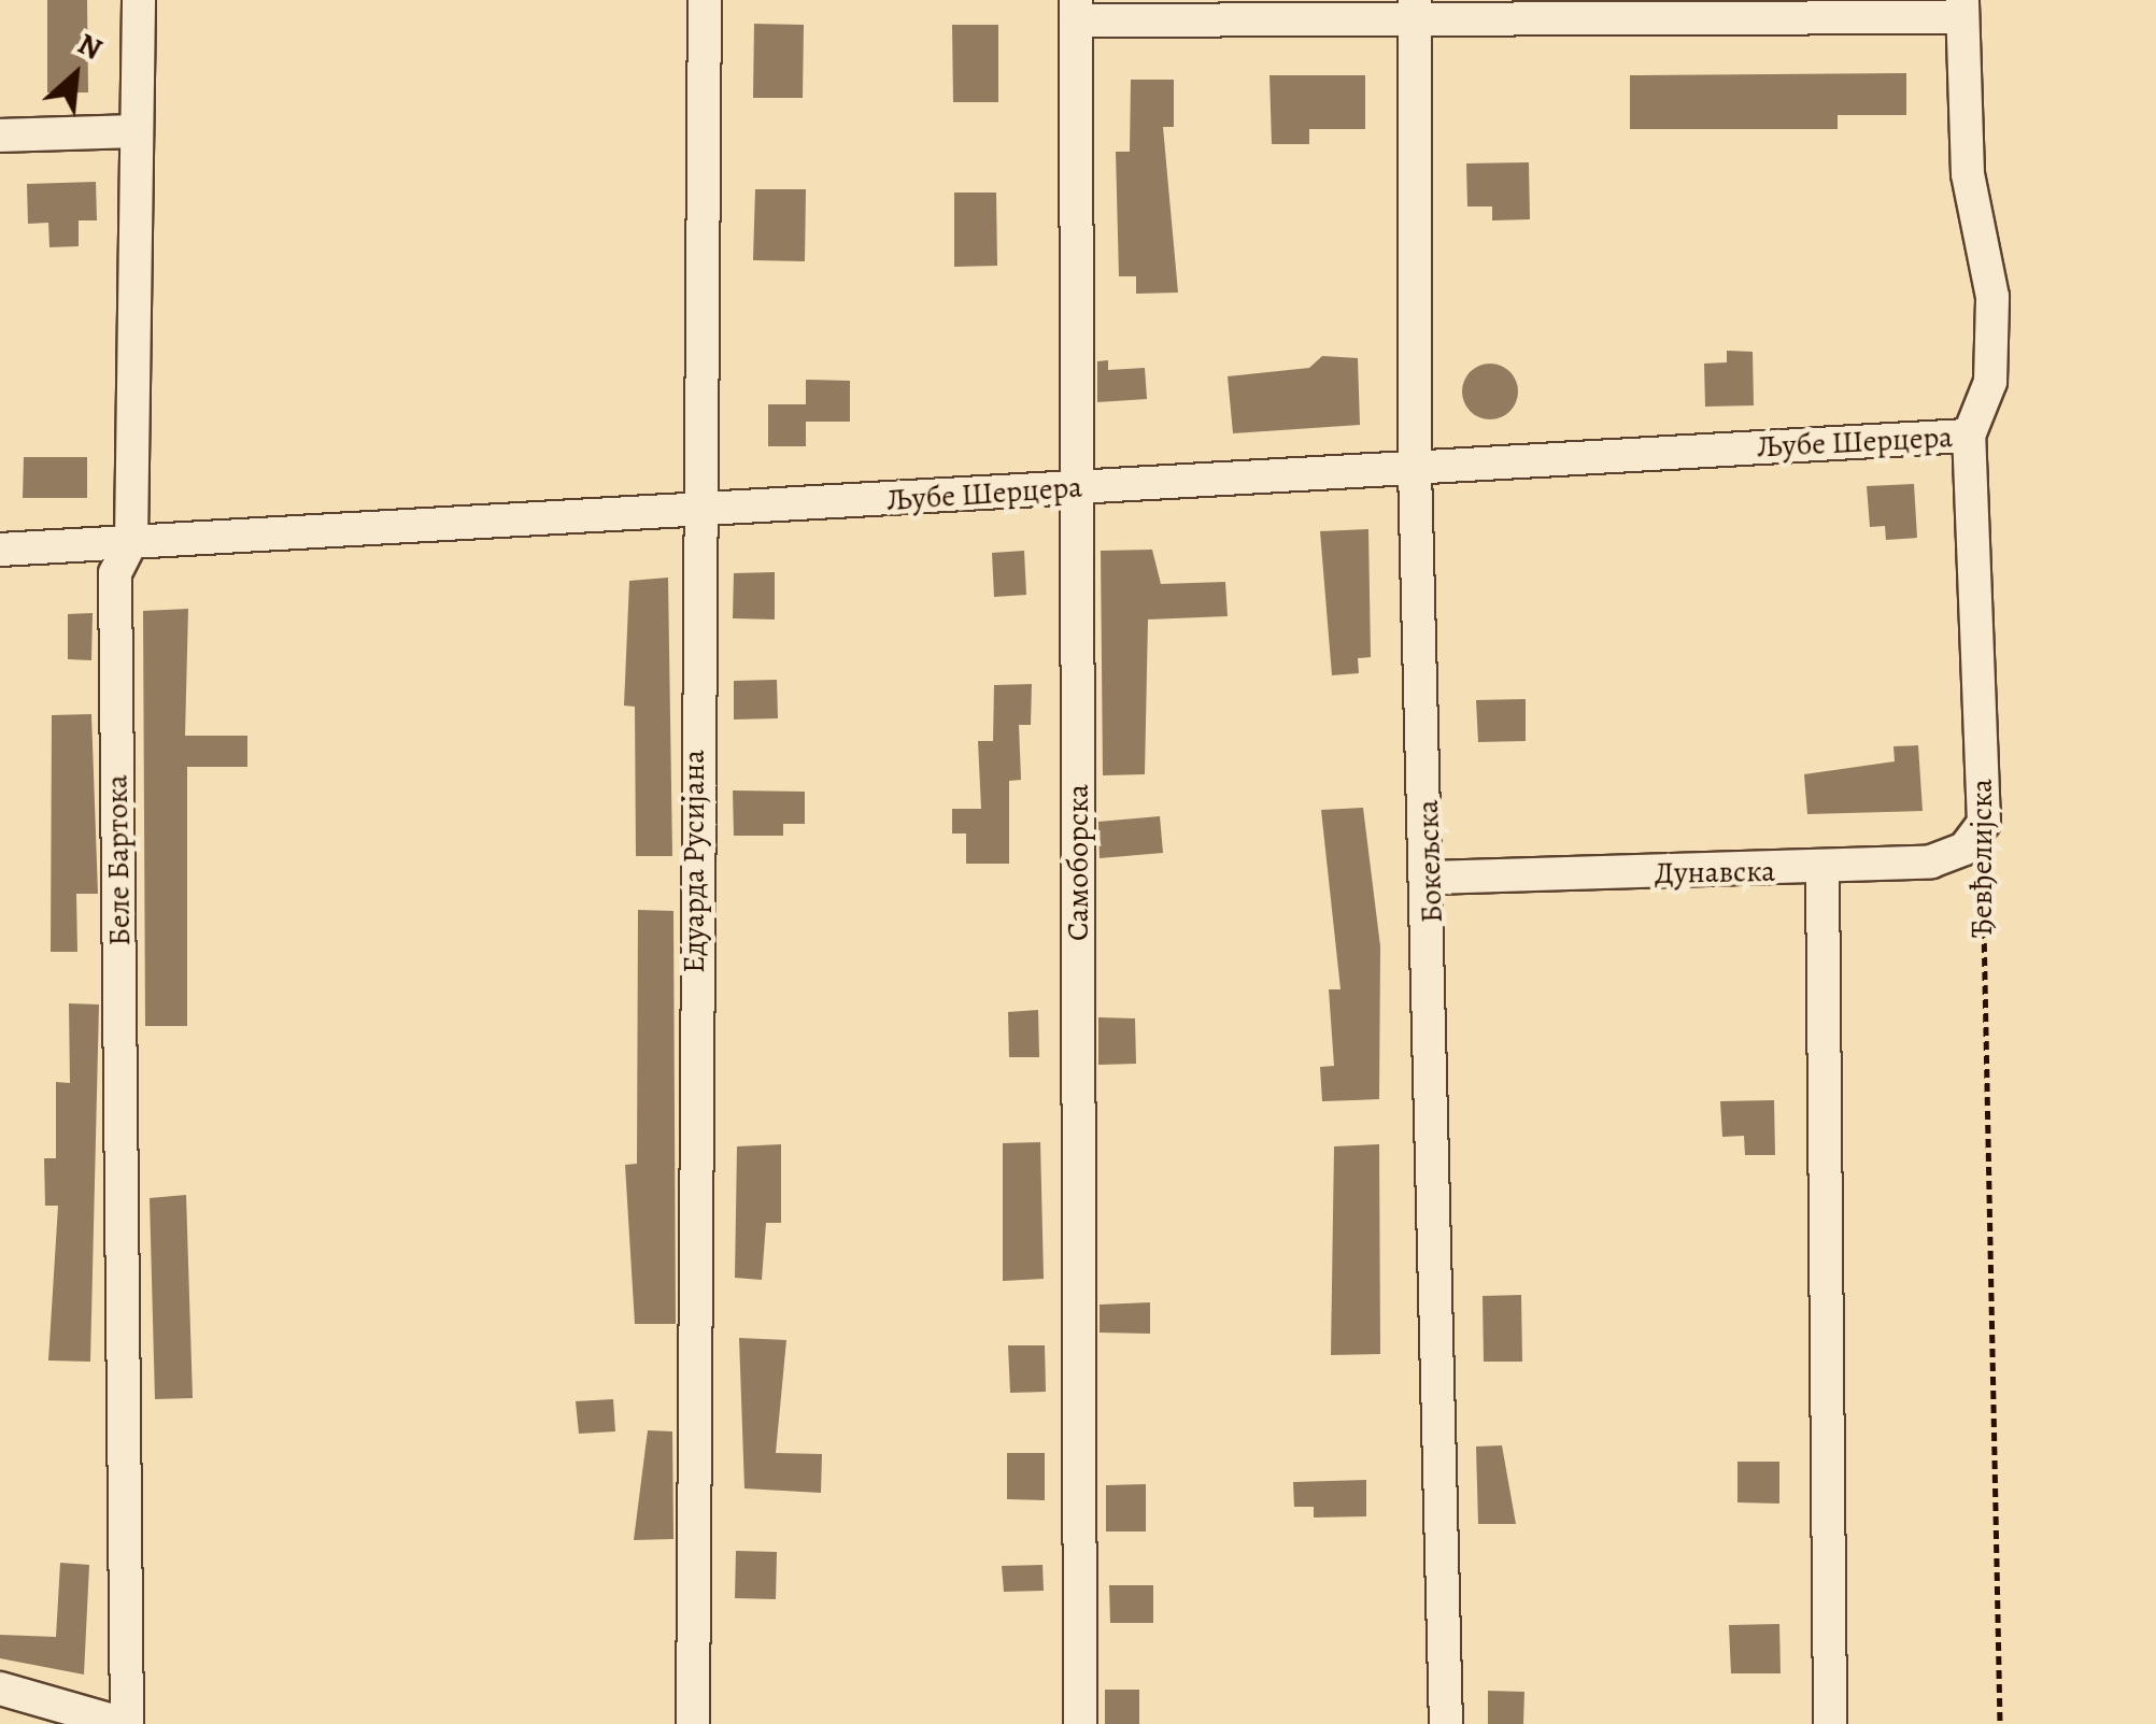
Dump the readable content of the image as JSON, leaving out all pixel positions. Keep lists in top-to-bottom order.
{
  "streets": {
    "street": [
      "Љубе Шерцера",
      "Ђевђелијска",
      "Беле Бартока",
      "Едуарда Русијана",
      "Бокељска",
      "Самоборска",
      "Дунавска"
    ]
  },
  "crossings": [
    ["Љубе Шерцера", "Ђевђелијска"],
    ["Љубе Шерцера", "Беле Бартока"],
    ["Љубе Шерцера", "Едуарда Русијана"],
    ["Љубе Шерцера", "Бокељска"],
    ["Љубе Шерцера", "Самоборска"],
    ["Ђевђелијска", "Дунавска"],
    ["Бокељска", "Дунавска"]
  ],
  "north": "top right"
}
